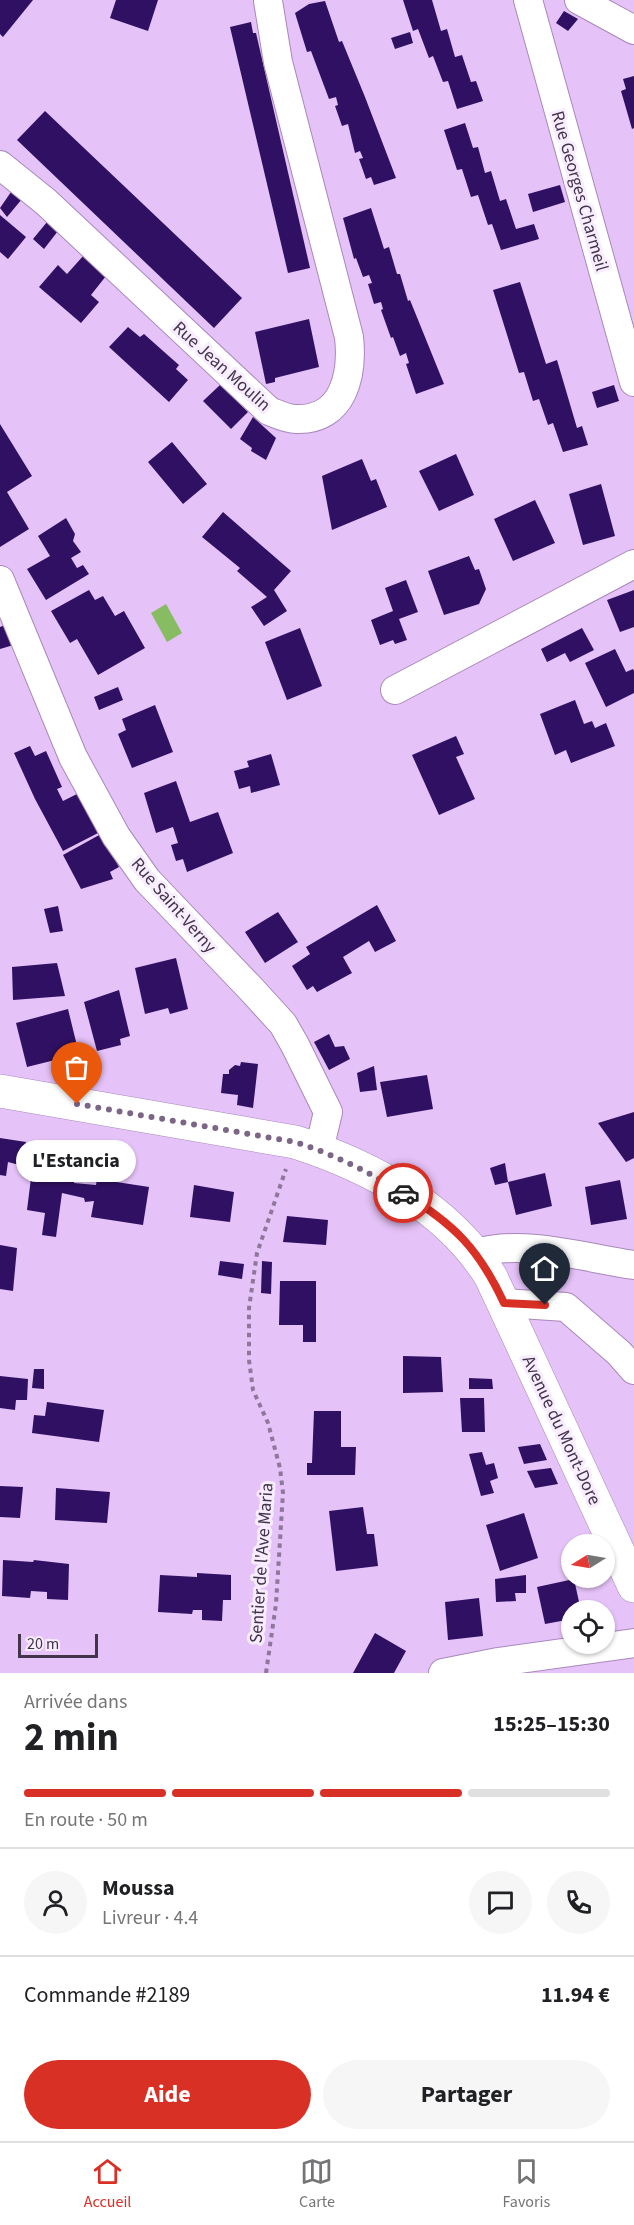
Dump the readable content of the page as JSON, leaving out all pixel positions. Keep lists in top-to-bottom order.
{
  "streets": {
    "main road": ["Avenue du Mont-Dore"],
    "street": ["Rue Georges Charmeil", "Rue Jean Moulin", "Rue Saint-Verny"],
    "path": ["Sentier de l'Ave Maria"]
  },
  "crossings": [
    ["Rue Saint-Verny", "Avenue du Mont-Dore"],
    ["Rue Saint-Verny", "Sentier de l'Ave Maria"],
    ["Avenue du Mont-Dore", "Sentier de l'Ave Maria"]
  ],
  "places": ["L'Estancia"],
  "scale_bar": "20 m",
  "north": "left",
  "page": {
    "bubble": "L'Estancia",
    "scale": "20 m",
    "heading": ["2 min", "Arrivée dans", "15:25–15:30"],
    "panel": [
      "Moussa",
      "Livreur · 4.4",
      "Commande #2189",
      "11.94 €"
    ],
    "bar": "En route · 50 m",
    "buttons": ["Aide", "Partager"],
    "tabs": ["Accueil", "Carte", "Favoris"]
  }
}
